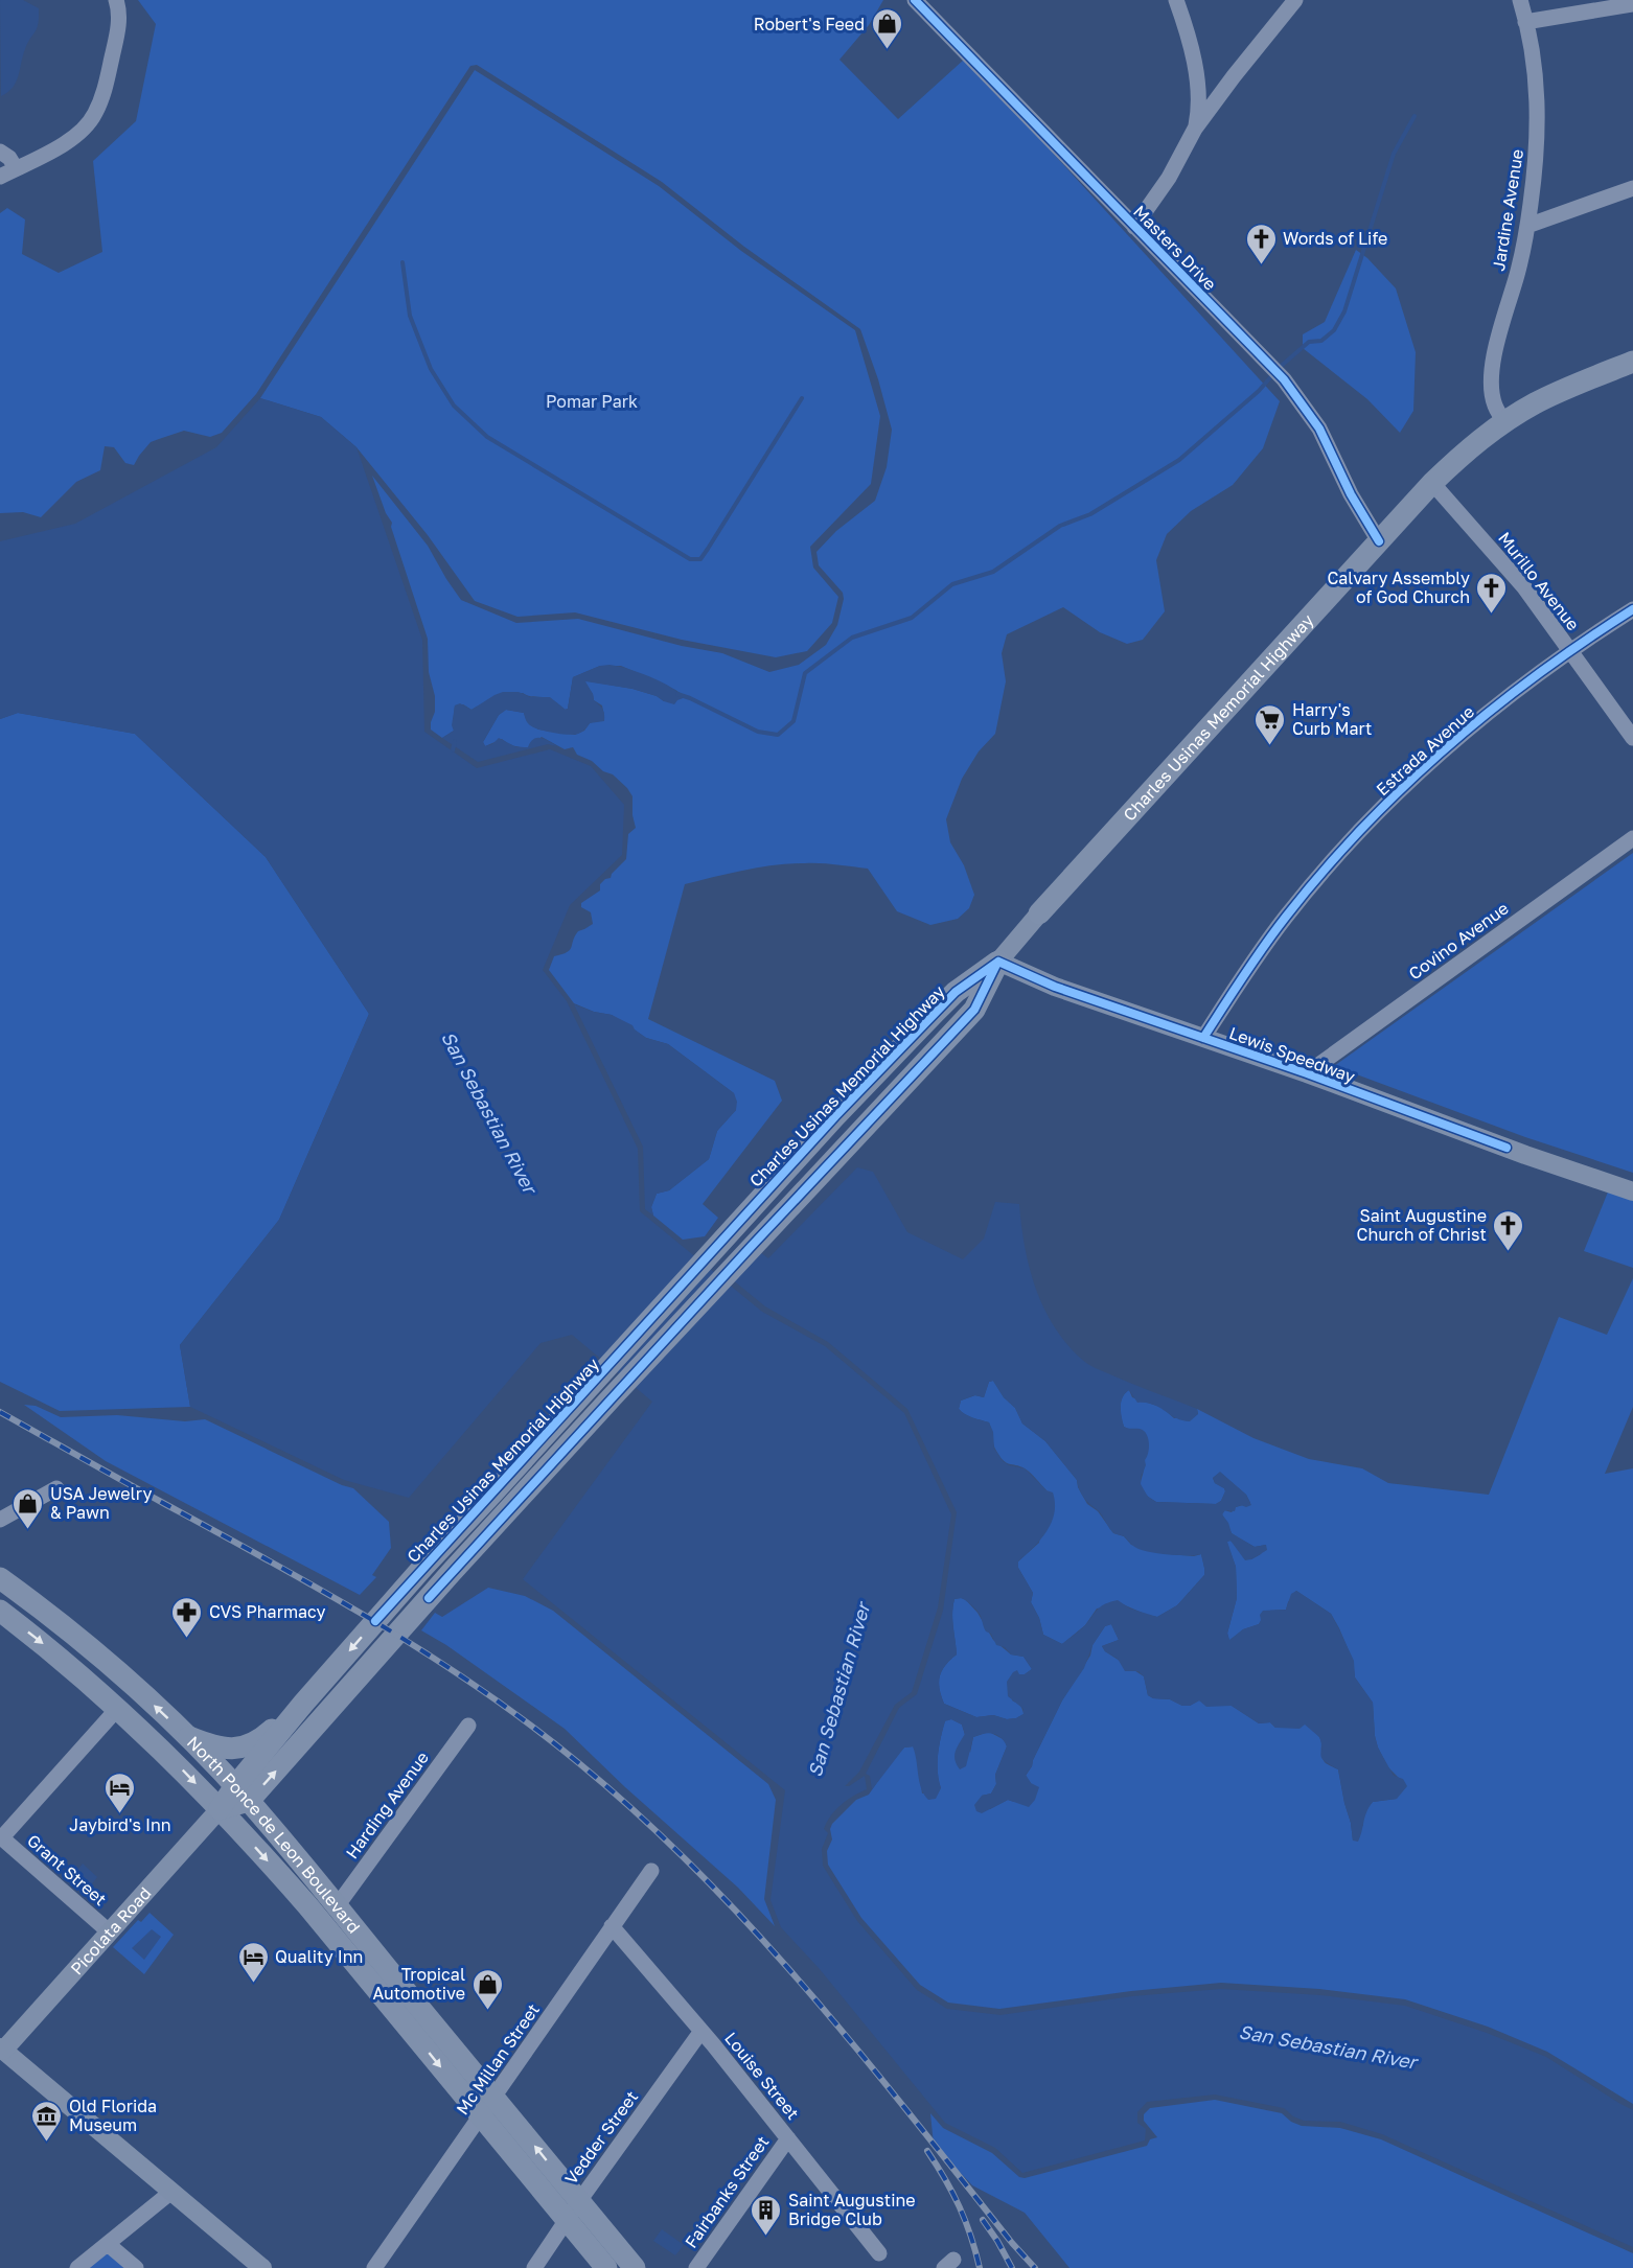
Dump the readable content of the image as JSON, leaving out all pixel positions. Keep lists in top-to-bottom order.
{
  "streets": {
    "highway": ["Charles Usinas Memorial Highway", "North Ponce de Leon Boulevard"],
    "main road": ["Lewis Speedway", "Picolata Road"],
    "street": [
      "Jardine Avenue",
      "Masters Drive",
      "Murillo Avenue",
      "Estrada Avenue",
      "Covino Avenue",
      "Harding Avenue",
      "Grant Street",
      "Mc Millan Street",
      "Louise Street",
      "Vedder Street",
      "Fairbanks Street"
    ]
  },
  "crossings": [
    ["Jardine Avenue", "Charles Usinas Memorial Highway"],
    ["Masters Drive", "Charles Usinas Memorial Highway"],
    ["Murillo Avenue", "Charles Usinas Memorial Highway"],
    ["Murillo Avenue", "Estrada Avenue"],
    ["Charles Usinas Memorial Highway", "Lewis Speedway"],
    ["Charles Usinas Memorial Highway", "North Ponce de Leon Boulevard"],
    ["Estrada Avenue", "Lewis Speedway"],
    ["Covino Avenue", "Lewis Speedway"],
    ["Harding Avenue", "North Ponce de Leon Boulevard"],
    ["North Ponce de Leon Boulevard", "Picolata Road"],
    ["North Ponce de Leon Boulevard", "Mc Millan Street"],
    ["North Ponce de Leon Boulevard", "Vedder Street"],
    ["Grant Street", "Picolata Road"],
    ["Mc Millan Street", "Louise Street"],
    ["Louise Street", "Vedder Street"],
    ["Louise Street", "Fairbanks Street"]
  ],
  "water": ["San Sebastian River"],
  "parks": ["Pomar Park"],
  "places": {
    "shop": ["Robert's Feed", "USA Jewelry & Pawn", "Tropical Automotive"],
    "church": ["Words of Life", "Calvary Assembly of God Church", "Saint Augustine Church of Christ"],
    "supermarket": ["Harry's Curb Mart"],
    "pharmacy": ["CVS Pharmacy"],
    "hotel": ["Jaybird's Inn", "Quality Inn"],
    "museum": ["Old Florida Museum"],
    "building": ["Saint Augustine Bridge Club"]
  }
}
